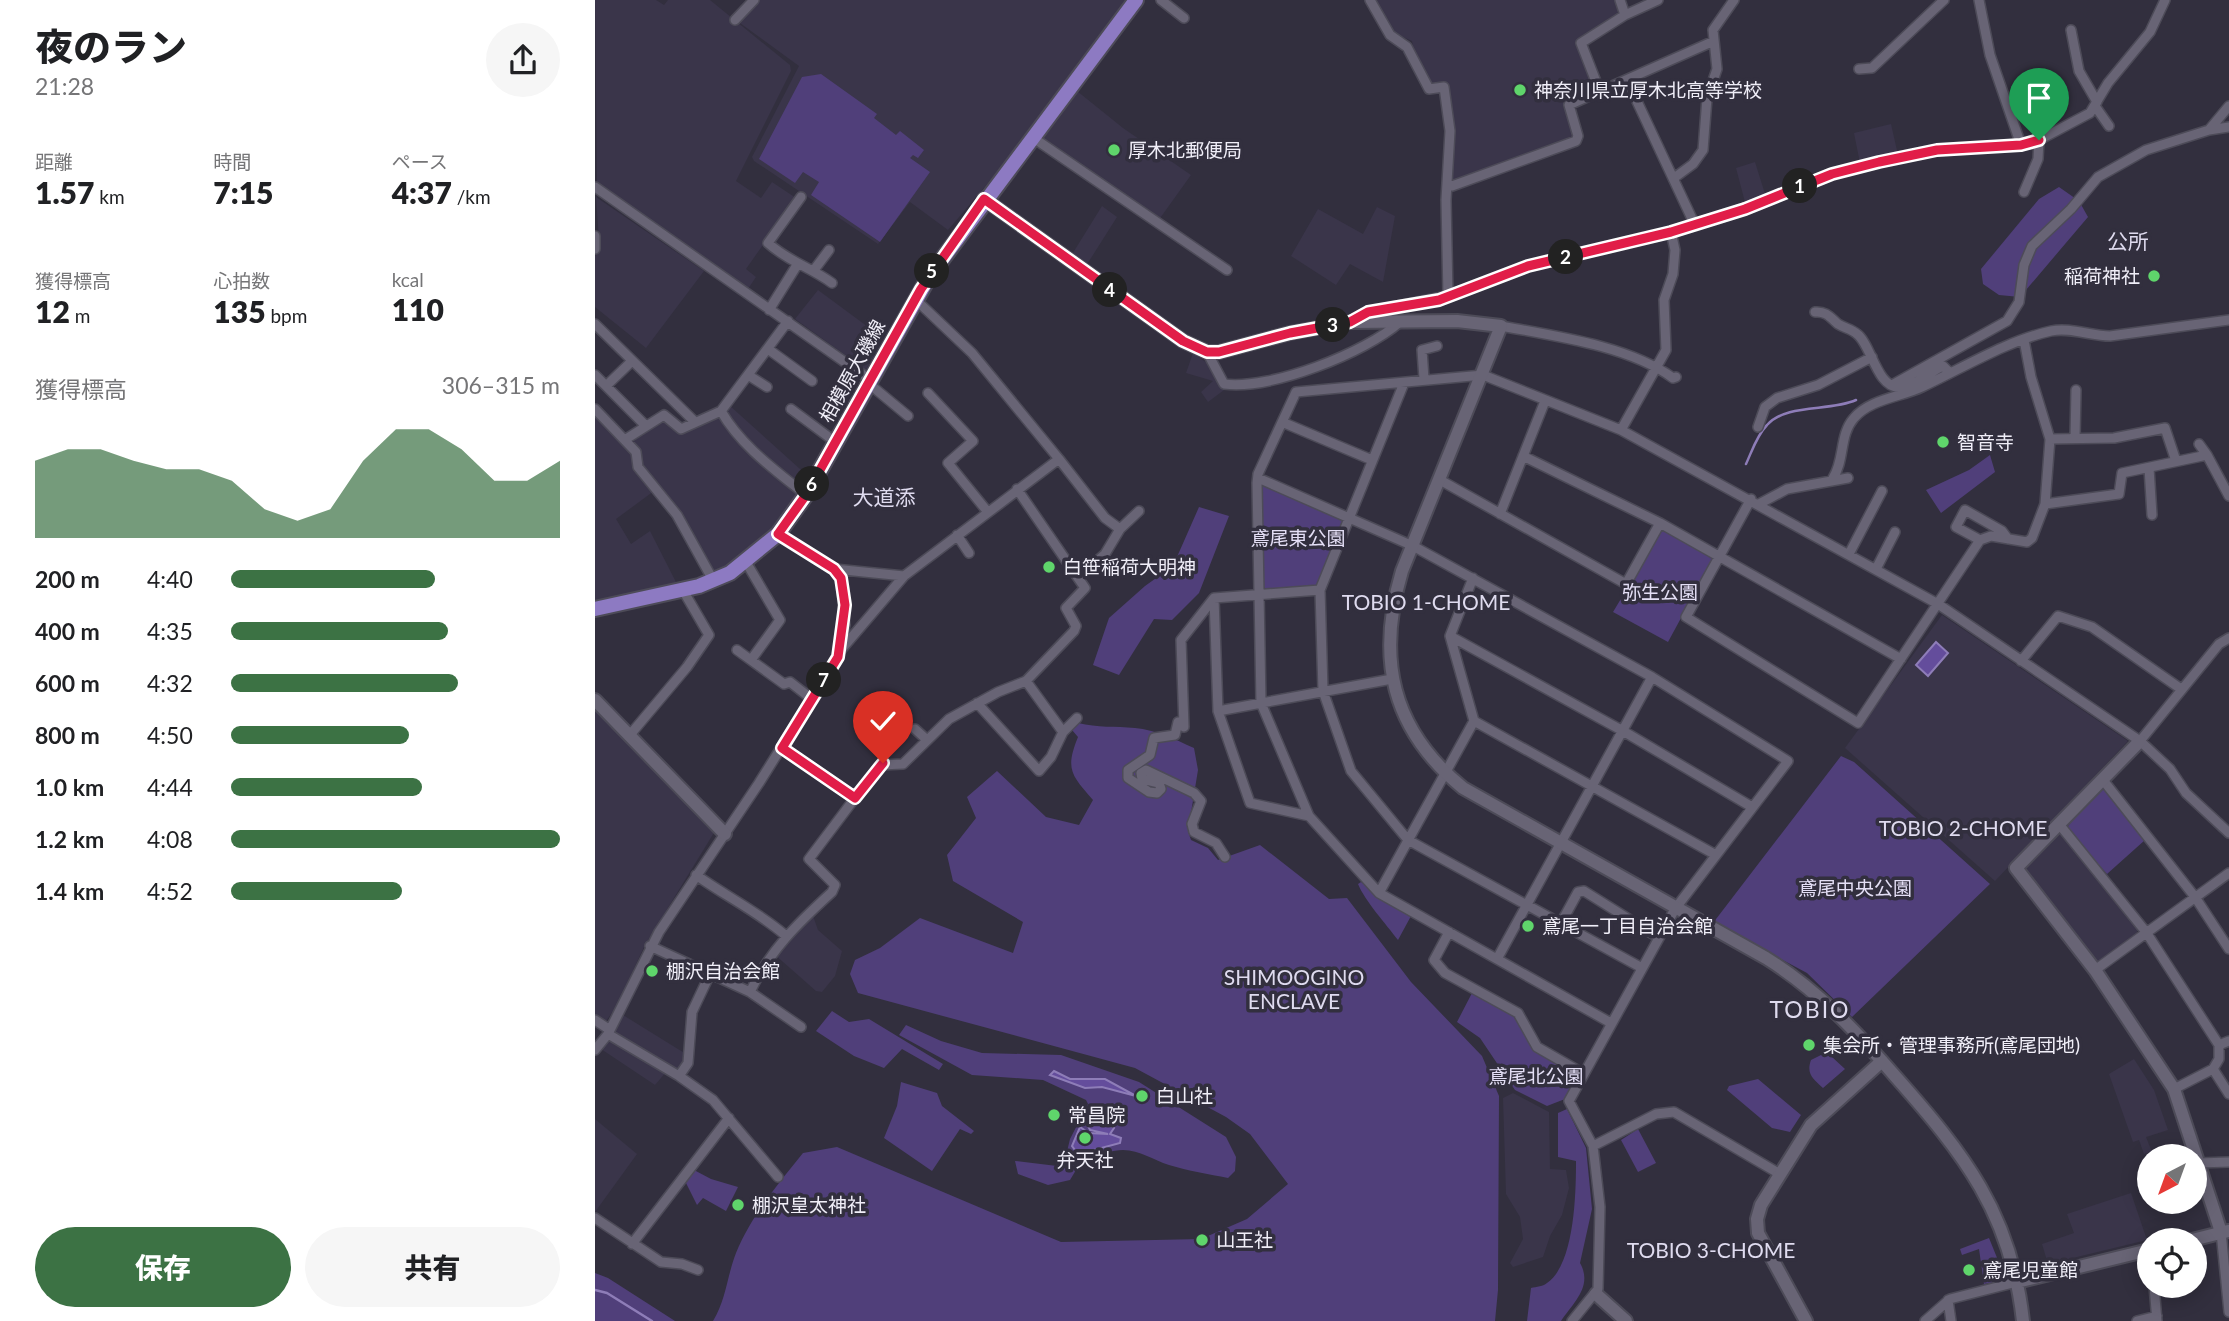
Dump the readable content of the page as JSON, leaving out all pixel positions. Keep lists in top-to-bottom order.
{
  "streets": {
    "main road": ["相模原大磯線"]
  },
  "districts": [
    "公所",
    "大道添",
    "TOBIO 1-CHOME",
    "TOBIO 2-CHOME",
    "SHIMOOGINO ENCLAVE",
    "TOBIO",
    "TOBIO 3-CHOME"
  ],
  "parks": [
    "鳶尾東公園",
    "弥生公園",
    "鳶尾中央公園",
    "鳶尾北公園"
  ],
  "places": [
    "神奈川県立厚木北高等学校",
    "厚木北郵便局",
    "稲荷神社",
    "智音寺",
    "白笹稲荷大明神",
    "鳶尾一丁目自治会館",
    "棚沢自治会館",
    "集会所・管理事務所(鳶尾団地)",
    "白山社",
    "常昌院",
    "弁天社",
    "棚沢皇太神社",
    "山王社",
    "鳶尾児童館"
  ],
  "north": "bottom left",
  "page": {
    "heading": ["夜のラン", "21:28"],
    "stats": [
      ["距離", "1.57 km"],
      ["時間", "7:15"],
      ["ペース", "4:37 /km"],
      ["獲得標高", "12 m"],
      ["心拍数", "135 bpm"],
      ["kcal", "110"]
    ],
    "pins": [
      "1",
      "2",
      "5",
      "4",
      "3",
      "6",
      "7"
    ],
    "chart": ["獲得標高", "306–315 m"],
    "list": [
      {
        "name": "200 m",
        "note": "4:40"
      },
      {
        "name": "400 m",
        "note": "4:35"
      },
      {
        "name": "600 m",
        "note": "4:32"
      },
      {
        "name": "800 m",
        "note": "4:50"
      },
      {
        "name": "1.0 km",
        "note": "4:44"
      },
      {
        "name": "1.2 km",
        "note": "4:08"
      },
      {
        "name": "1.4 km",
        "note": "4:52"
      }
    ],
    "buttons": ["保存", "共有"]
  }
}
